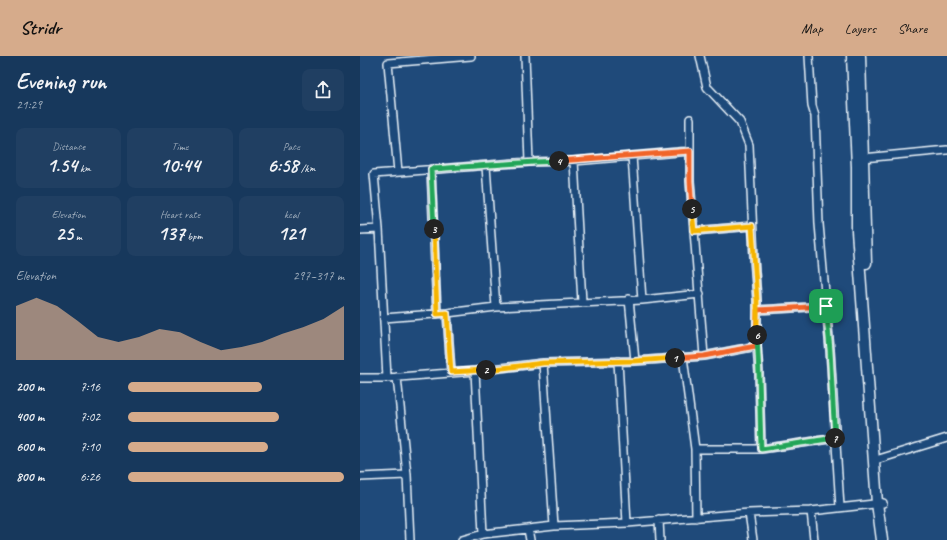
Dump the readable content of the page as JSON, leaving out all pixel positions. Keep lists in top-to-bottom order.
{
  "page": {
    "header": "Stridr",
    "nav": ["Map", "Layers", "Share"],
    "heading": ["Evening run", "21:29"],
    "stats": [
      ["Distance", "1.54 km"],
      ["Time", "10:44"],
      ["Pace", "6:58 /km"],
      ["Elevation", "25 m"],
      ["Heart rate", "137 bpm"],
      ["kcal", "121"]
    ],
    "pins": [
      "4",
      "5",
      "3",
      "6",
      "1",
      "2",
      "7"
    ],
    "chart": ["Elevation", "297–317 m"],
    "list": [
      {
        "name": "200 m",
        "note": "7:16"
      },
      {
        "name": "400 m",
        "note": "7:02"
      },
      {
        "name": "600 m",
        "note": "7:10"
      },
      {
        "name": "800 m",
        "note": "6:26"
      }
    ]
  }
}
